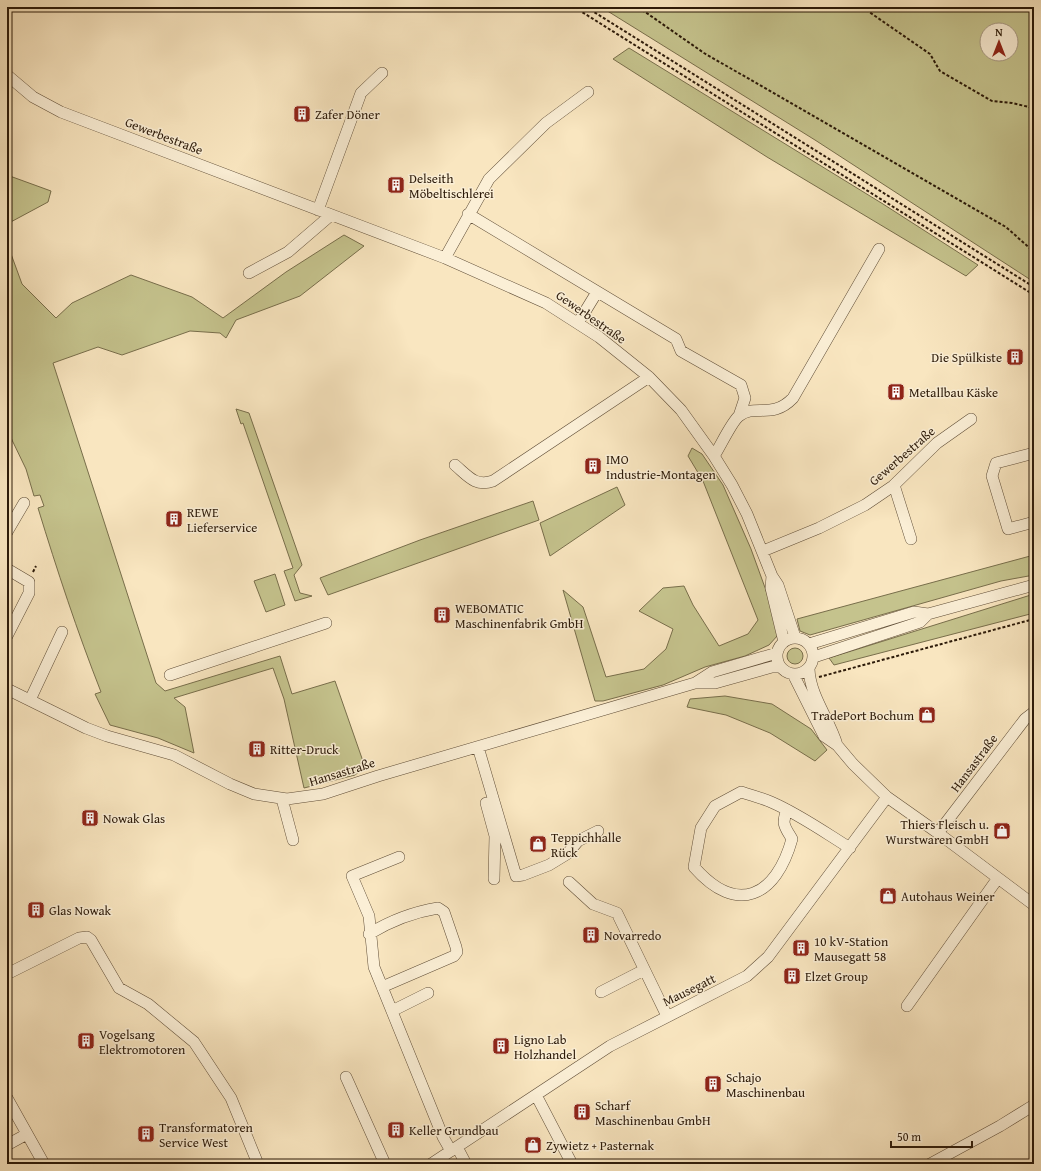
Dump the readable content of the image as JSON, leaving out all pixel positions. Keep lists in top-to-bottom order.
{
  "streets": {
    "street": ["Gewerbestraße", "Hansastraße", "Mausegatt"]
  },
  "crossings": [
    ["Gewerbestraße", "Hansastraße"]
  ],
  "places": {
    "building": [
      "Zafer Döner",
      "Delseith Möbeltischlerei",
      "Die Spülkiste",
      "Metallbau Käske",
      "IMO Industrie-Montagen",
      "REWE Lieferservice",
      "WEBOMATIC Maschinenfabrik GmbH",
      "Ritter-Druck",
      "Nowak Glas",
      "Glas Nowak",
      "Novarredo",
      "10 kV-Station Mausegatt 58",
      "Elzet Group",
      "Vogelsang Elektromotoren",
      "Ligno Lab Holzhandel",
      "Schajo Maschinenbau",
      "Scharf Maschinenbau GmbH",
      "Keller Grundbau",
      "Transformatoren Service West"
    ],
    "shop": [
      "TradePort Bochum",
      "Thiers Fleisch u. Wurstwaren GmbH",
      "Teppichhalle Rück",
      "Autohaus Weiner",
      "Zywietz + Pasternak"
    ]
  },
  "scale_bar": "50 m",
  "north": "top"
}
